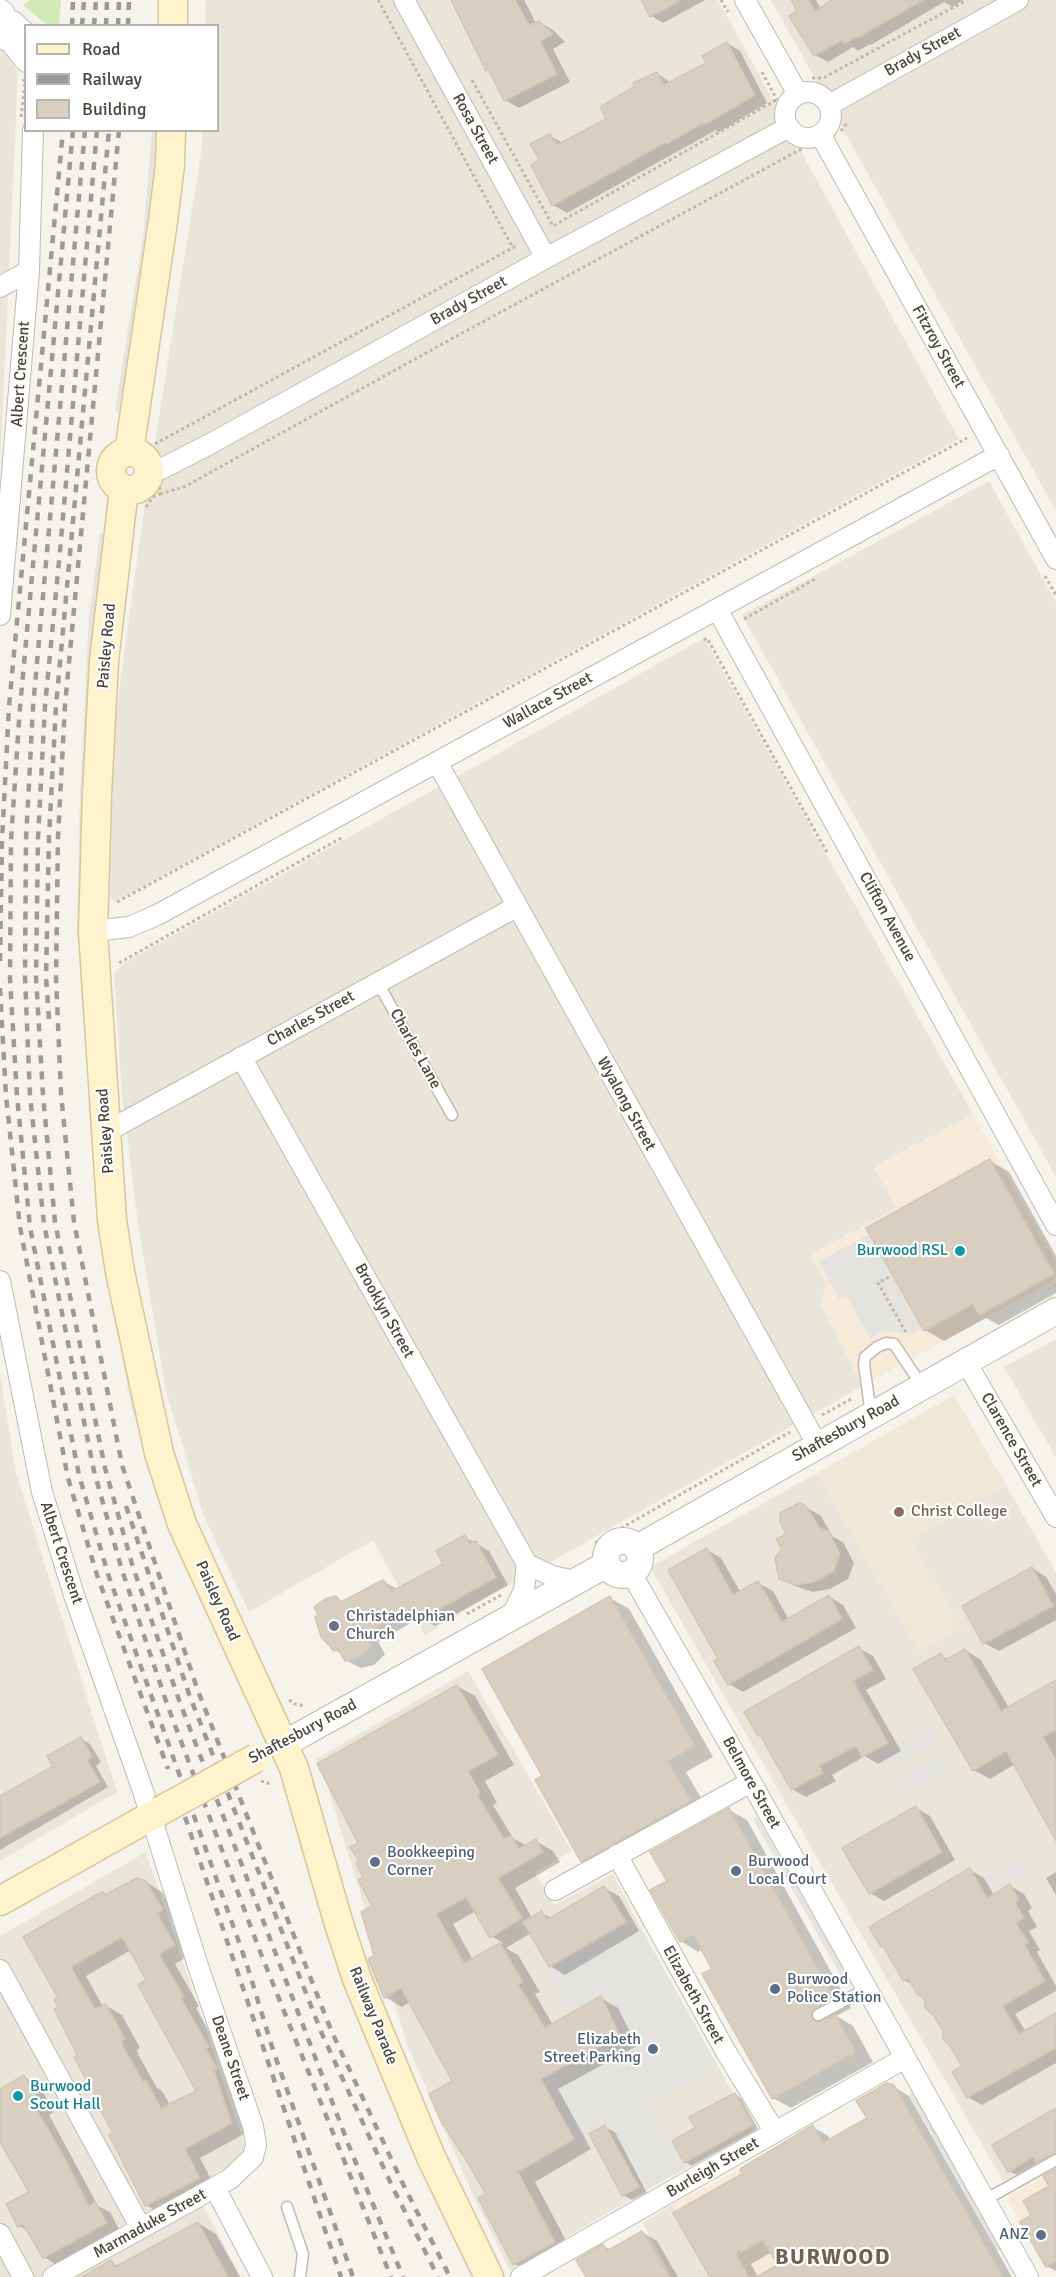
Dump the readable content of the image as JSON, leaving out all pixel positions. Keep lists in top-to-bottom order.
{
  "streets": {
    "main road": ["Paisley Road", "Shaftesbury Road", "Railway Parade"],
    "street": [
      "Brady Street",
      "Rosa Street",
      "Fitzroy Street",
      "Albert Crescent",
      "Wallace Street",
      "Clifton Avenue",
      "Charles Street",
      "Wyalong Street",
      "Brooklyn Street",
      "Clarence Street",
      "Belmore Street",
      "Elizabeth Street",
      "Deane Street",
      "Burleigh Street",
      "Marmaduke Street"
    ],
    "lane": ["Charles Lane"]
  },
  "crossings": [
    ["Brady Street", "Rosa Street"],
    ["Brady Street", "Fitzroy Street"],
    ["Brady Street", "Paisley Road"],
    ["Fitzroy Street", "Wallace Street"],
    ["Albert Crescent", "Shaftesbury Road"],
    ["Albert Crescent", "Deane Street"],
    ["Paisley Road", "Wallace Street"],
    ["Paisley Road", "Charles Street"],
    ["Paisley Road", "Shaftesbury Road"],
    ["Paisley Road", "Railway Parade"],
    ["Wallace Street", "Clifton Avenue"],
    ["Wallace Street", "Wyalong Street"],
    ["Charles Street", "Charles Lane"],
    ["Charles Street", "Wyalong Street"],
    ["Charles Street", "Brooklyn Street"],
    ["Wyalong Street", "Shaftesbury Road"],
    ["Shaftesbury Road", "Clarence Street"],
    ["Shaftesbury Road", "Belmore Street"],
    ["Shaftesbury Road", "Railway Parade"],
    ["Shaftesbury Road", "Deane Street"],
    ["Belmore Street", "Burleigh Street"],
    ["Elizabeth Street", "Burleigh Street"],
    ["Deane Street", "Marmaduke Street"]
  ],
  "districts": ["BURWOOD"],
  "places": [
    "Burwood RSL",
    "Christ College",
    "Christadelphian Church",
    "Bookkeeping Corner",
    "Burwood Local Court",
    "Burwood Police Station",
    "Elizabeth Street Parking",
    "Burwood Scout Hall",
    "ANZ"
  ],
  "legend": ["Road", "Railway", "Building"]
}
